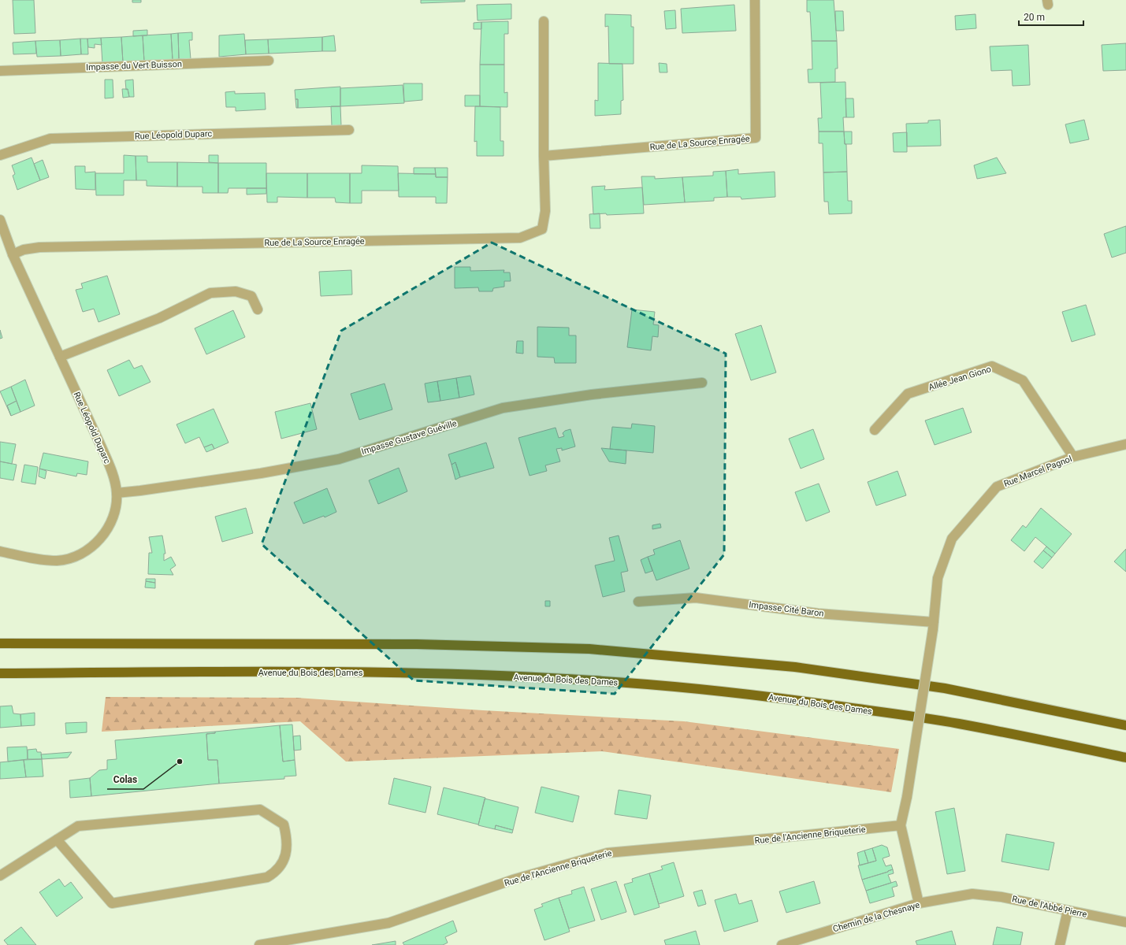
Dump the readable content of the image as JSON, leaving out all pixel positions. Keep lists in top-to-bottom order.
{
  "streets": {
    "highway": ["Avenue du Bois des Dames"],
    "street": [
      "Impasse du Vert Buisson",
      "Rue Léopold Duparc",
      "Rue de La Source Enragée",
      "Allée Jean Giono",
      "Impasse Gustave Guéville",
      "Rue Marcel Pagnol",
      "Impasse Cité Baron",
      "Rue de l'Ancienne Briqueterie",
      "Rue de l'Abbé Pierre",
      "Chemin de la Chesnaye"
    ]
  },
  "crossings": [
    ["Rue Léopold Duparc", "Rue de La Source Enragée"],
    ["Rue Léopold Duparc", "Impasse Gustave Guéville"],
    ["Allée Jean Giono", "Rue Marcel Pagnol"],
    ["Rue Marcel Pagnol", "Impasse Cité Baron"],
    ["Rue Marcel Pagnol", "Rue de l'Ancienne Briqueterie"],
    ["Rue de l'Abbé Pierre", "Chemin de la Chesnaye"]
  ],
  "places": ["Colas"],
  "scale_bar": "20 m"
}
